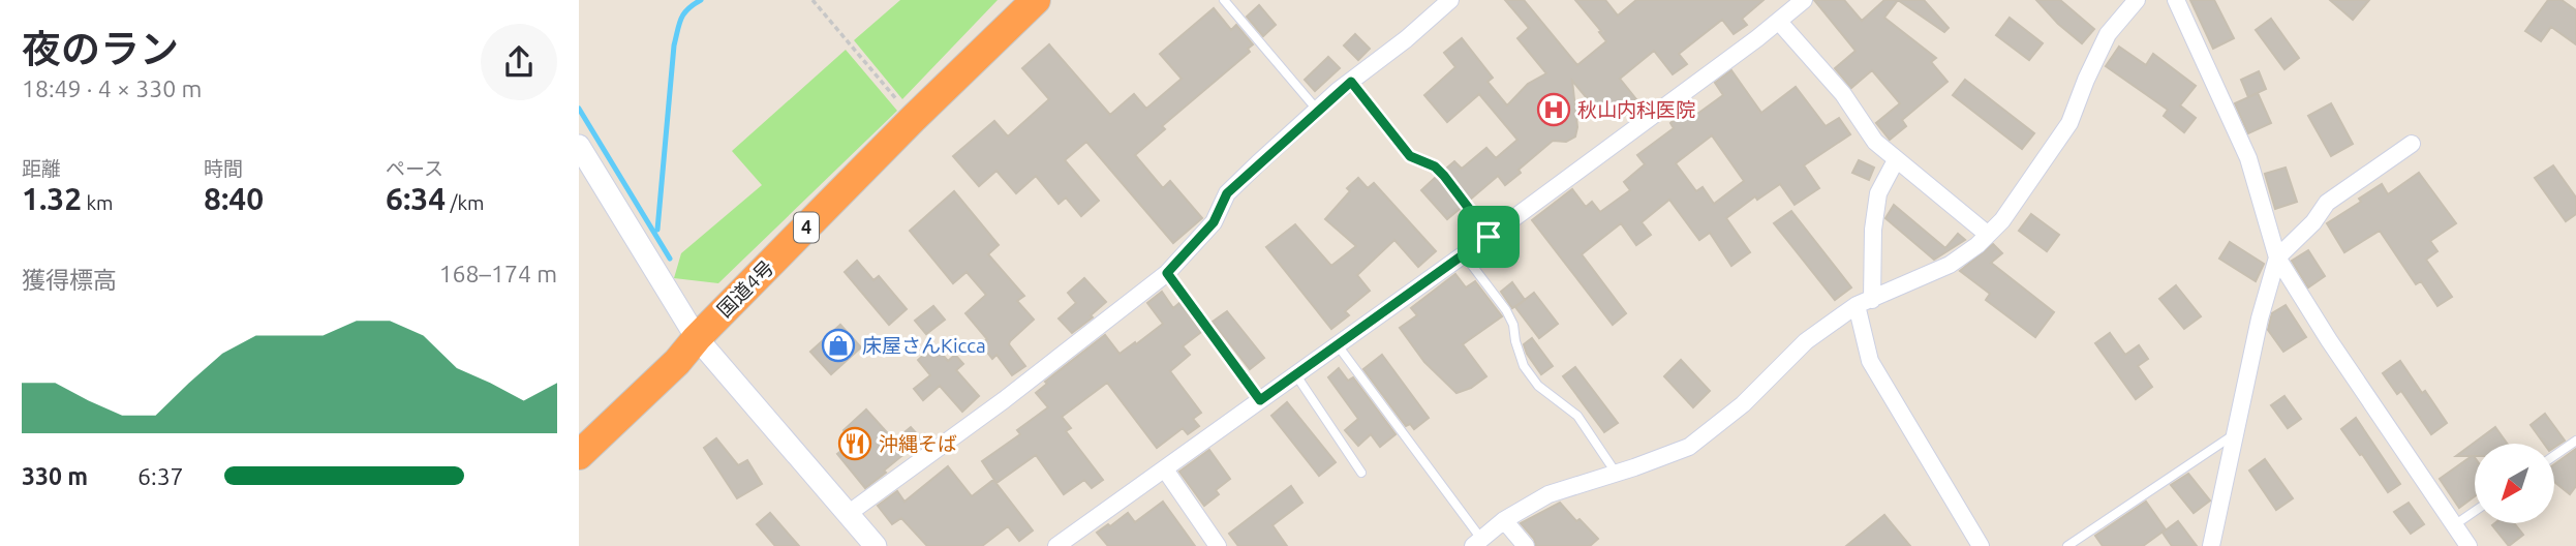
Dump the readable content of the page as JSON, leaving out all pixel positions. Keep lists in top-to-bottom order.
{
  "streets": {
    "highway": ["4", "国道4号"]
  },
  "places": {
    "hospital": ["秋山内科医院"],
    "shop": ["床屋さんKicca"],
    "restaurant": ["沖縄そば"]
  },
  "north": "bottom left",
  "page": {
    "heading": ["夜のラン", "18:49 · 4 × 330 m"],
    "stats": [
      ["距離", "1.32 km"],
      ["時間", "8:40"],
      ["ペース", "6:34 /km"]
    ],
    "chart": ["獲得標高", "168–174 m"],
    "list": [
      {
        "name": "330 m",
        "note": "6:37"
      }
    ]
  }
}
